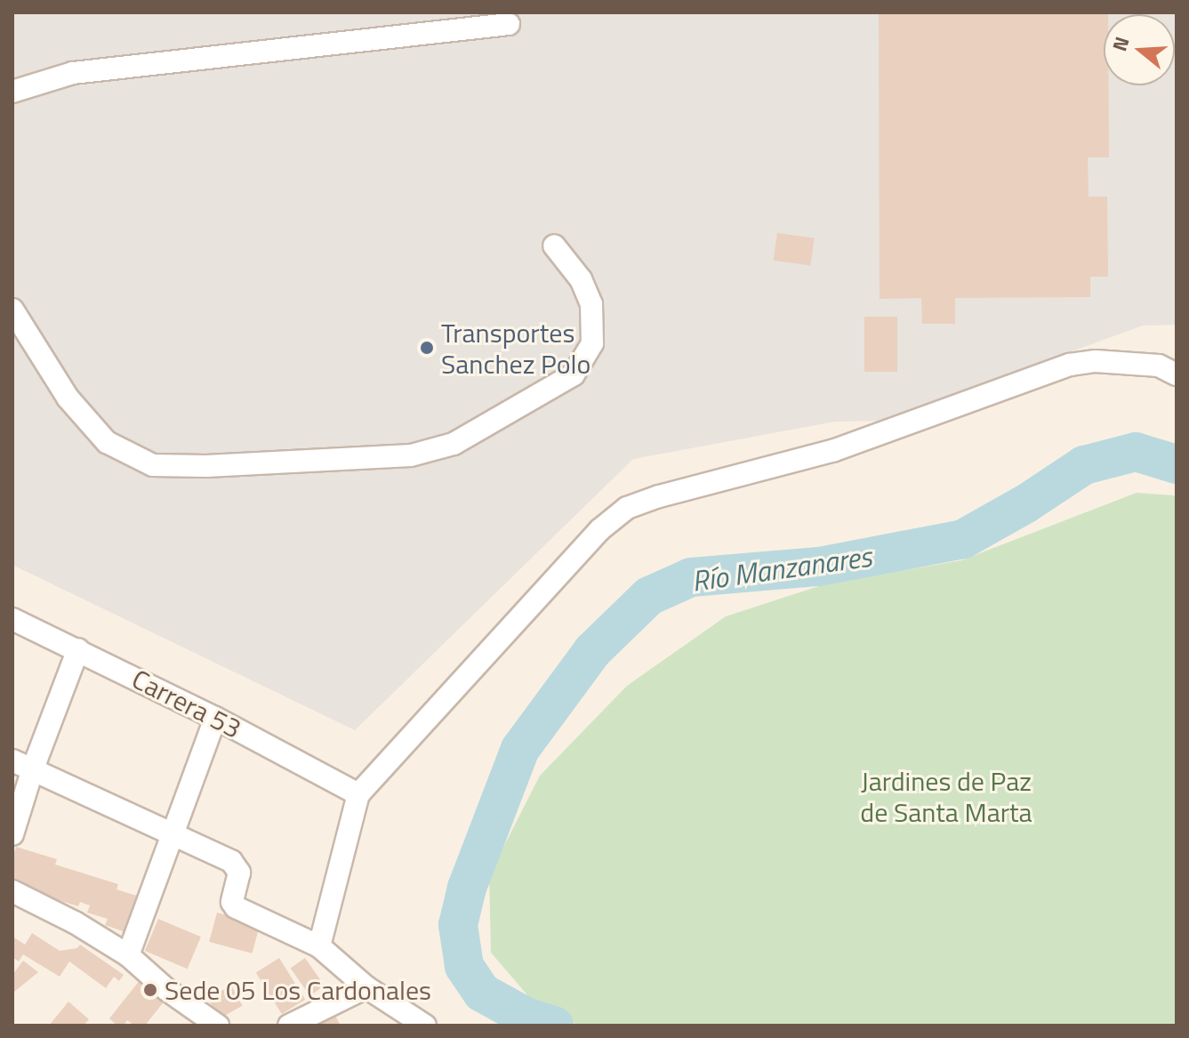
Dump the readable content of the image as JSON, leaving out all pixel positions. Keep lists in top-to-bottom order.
{
  "streets": {
    "street": ["Carrera 53"]
  },
  "water": ["Río Manzanares"],
  "parks": ["Jardines de Paz de Santa Marta"],
  "places": ["Transportes Sanchez Polo", "Sede 05 Los Cardonales"],
  "north": "left"
}
